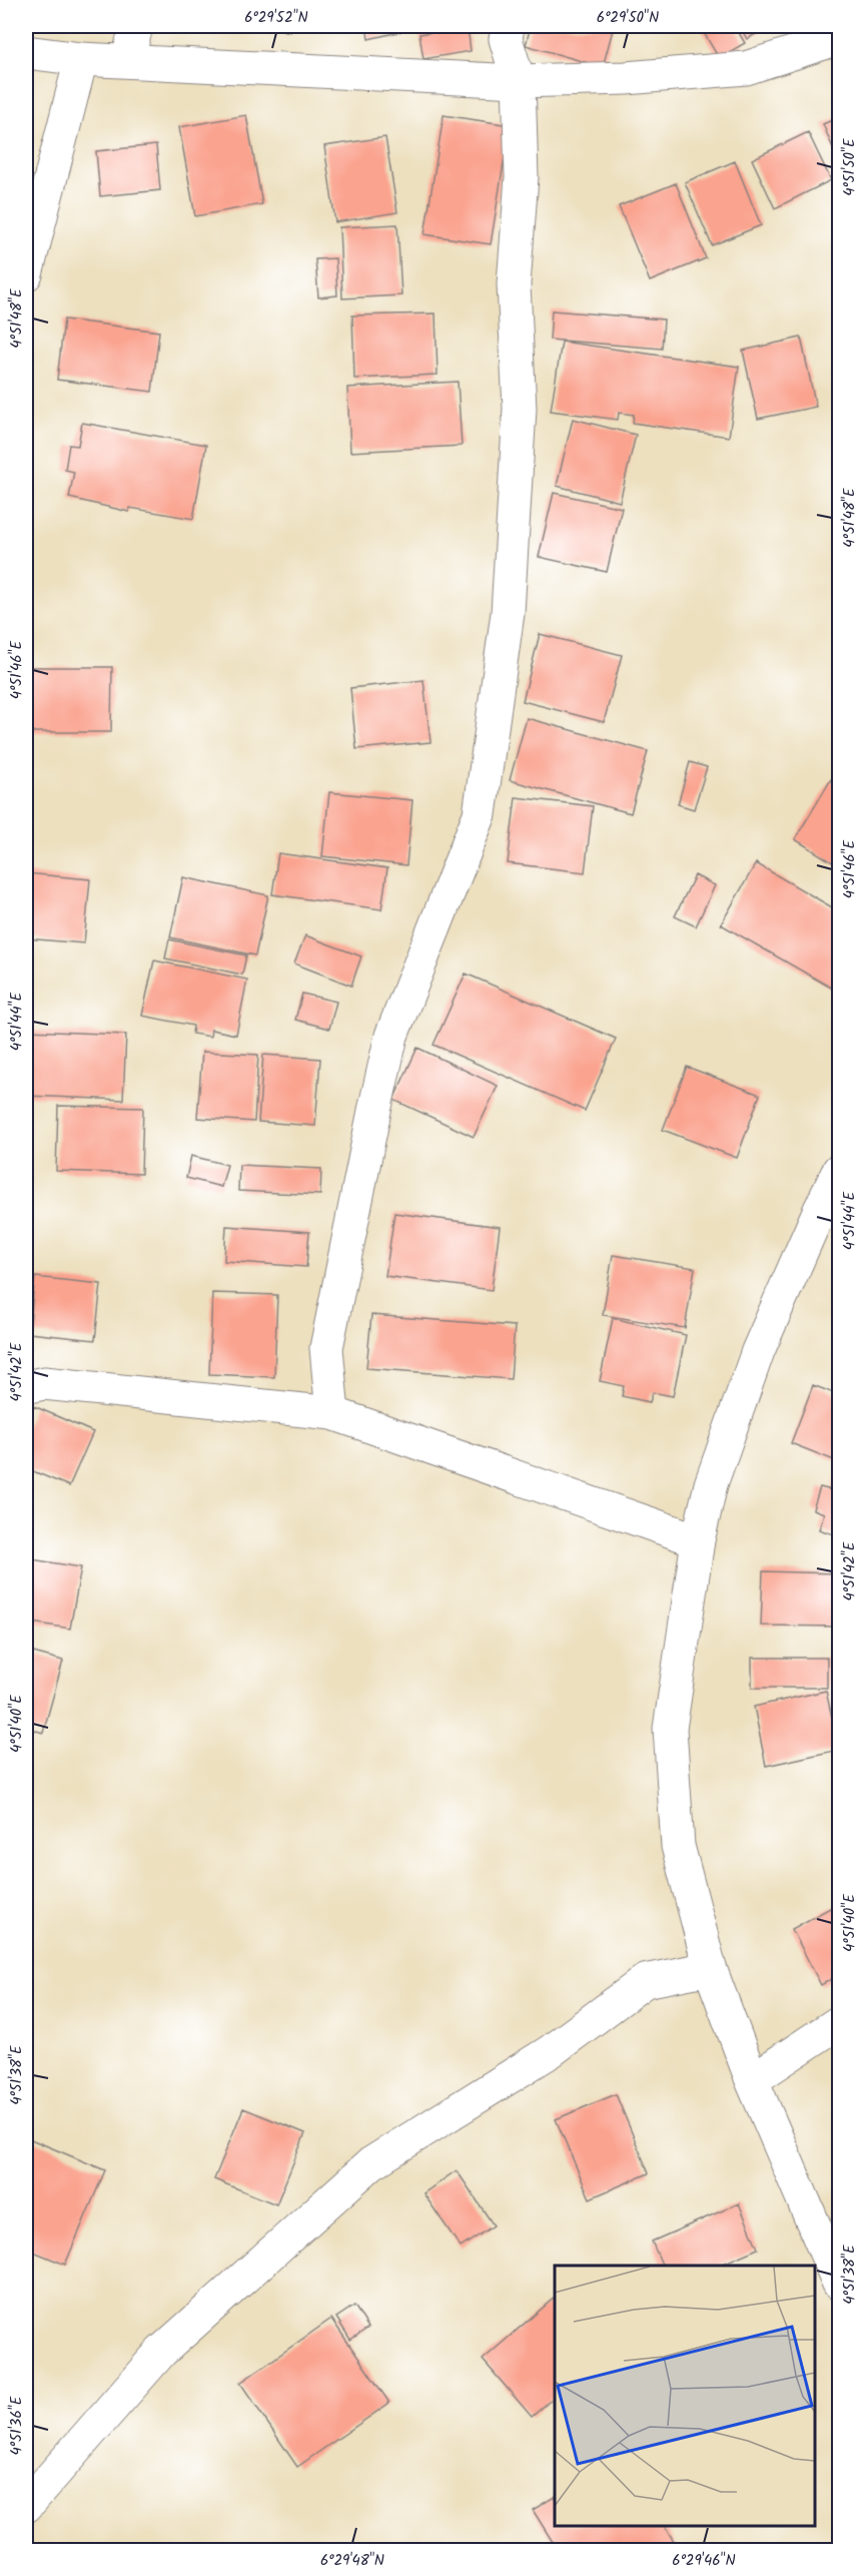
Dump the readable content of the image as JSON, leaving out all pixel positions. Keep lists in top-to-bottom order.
{
  "coordinates": [
    "6°29'52\"N",
    "6°29'50\"N",
    "4°51'50\"E",
    "4°51'48\"E",
    "4°51'46\"E",
    "4°51'44\"E",
    "4°51'42\"E",
    "4°51'40\"E",
    "4°51'38\"E",
    "4°51'36\"E",
    "6°29'48\"N",
    "6°29'46\"N"
  ]
}
